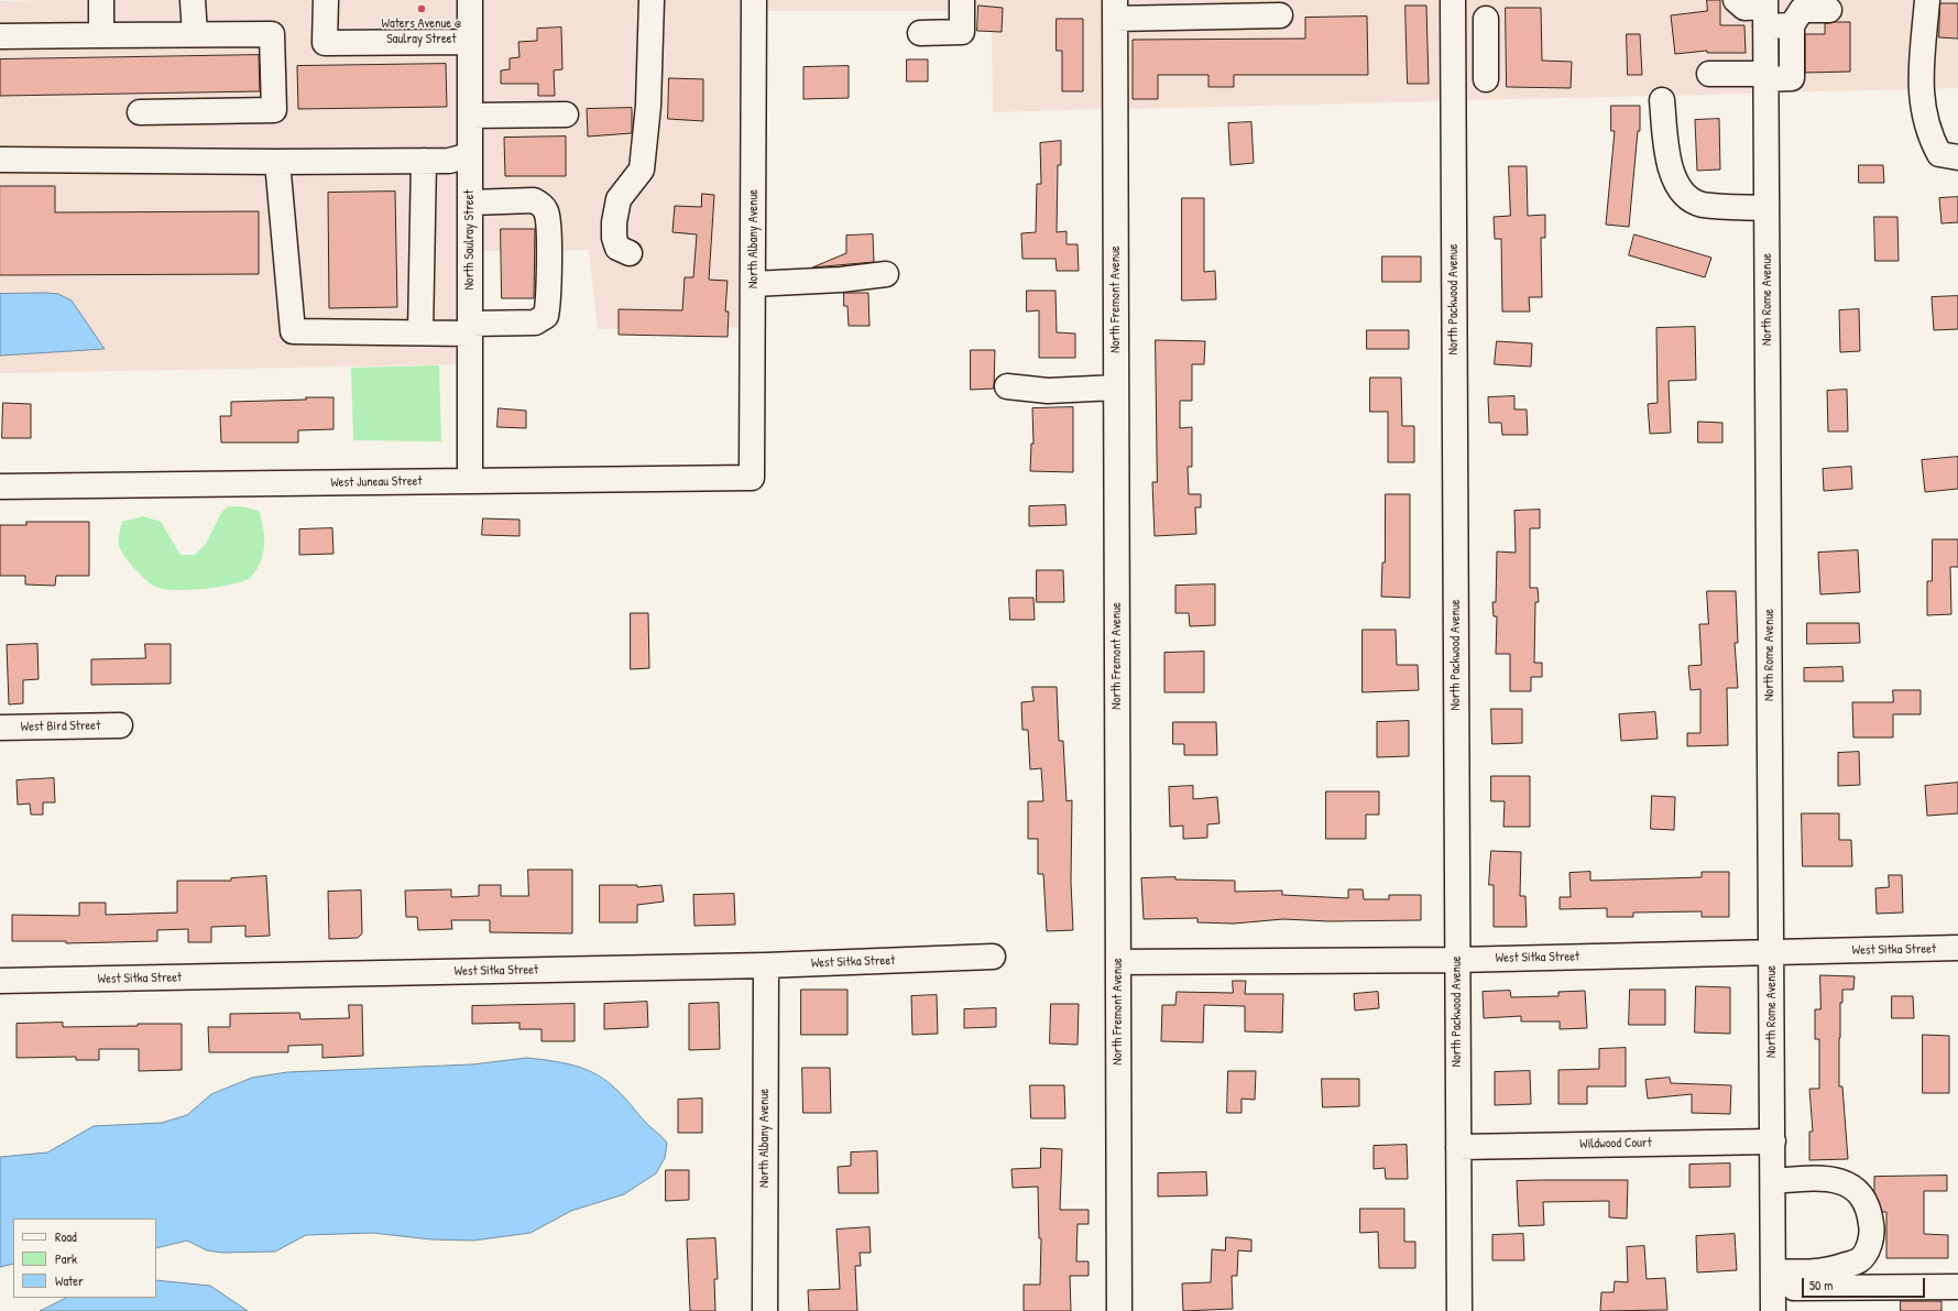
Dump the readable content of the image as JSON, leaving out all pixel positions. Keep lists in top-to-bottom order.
{
  "streets": {
    "street": [
      "North Albany Avenue",
      "North Saulray Street",
      "North Fremont Avenue",
      "North Packwood Avenue",
      "North Rome Avenue",
      "West Juneau Street",
      "West Bird Street",
      "West Sitka Street",
      "Wildwood Court"
    ]
  },
  "crossings": [
    ["North Albany Avenue", "West Juneau Street"],
    ["North Albany Avenue", "West Sitka Street"],
    ["North Saulray Street", "West Juneau Street"],
    ["North Fremont Avenue", "West Sitka Street"],
    ["North Packwood Avenue", "West Sitka Street"],
    ["North Packwood Avenue", "Wildwood Court"],
    ["North Rome Avenue", "West Sitka Street"],
    ["North Rome Avenue", "Wildwood Court"]
  ],
  "places": ["Waters Avenue @ Saulray Street"],
  "legend": ["Road", "Park", "Water"],
  "scale_bar": "50 m"
}
